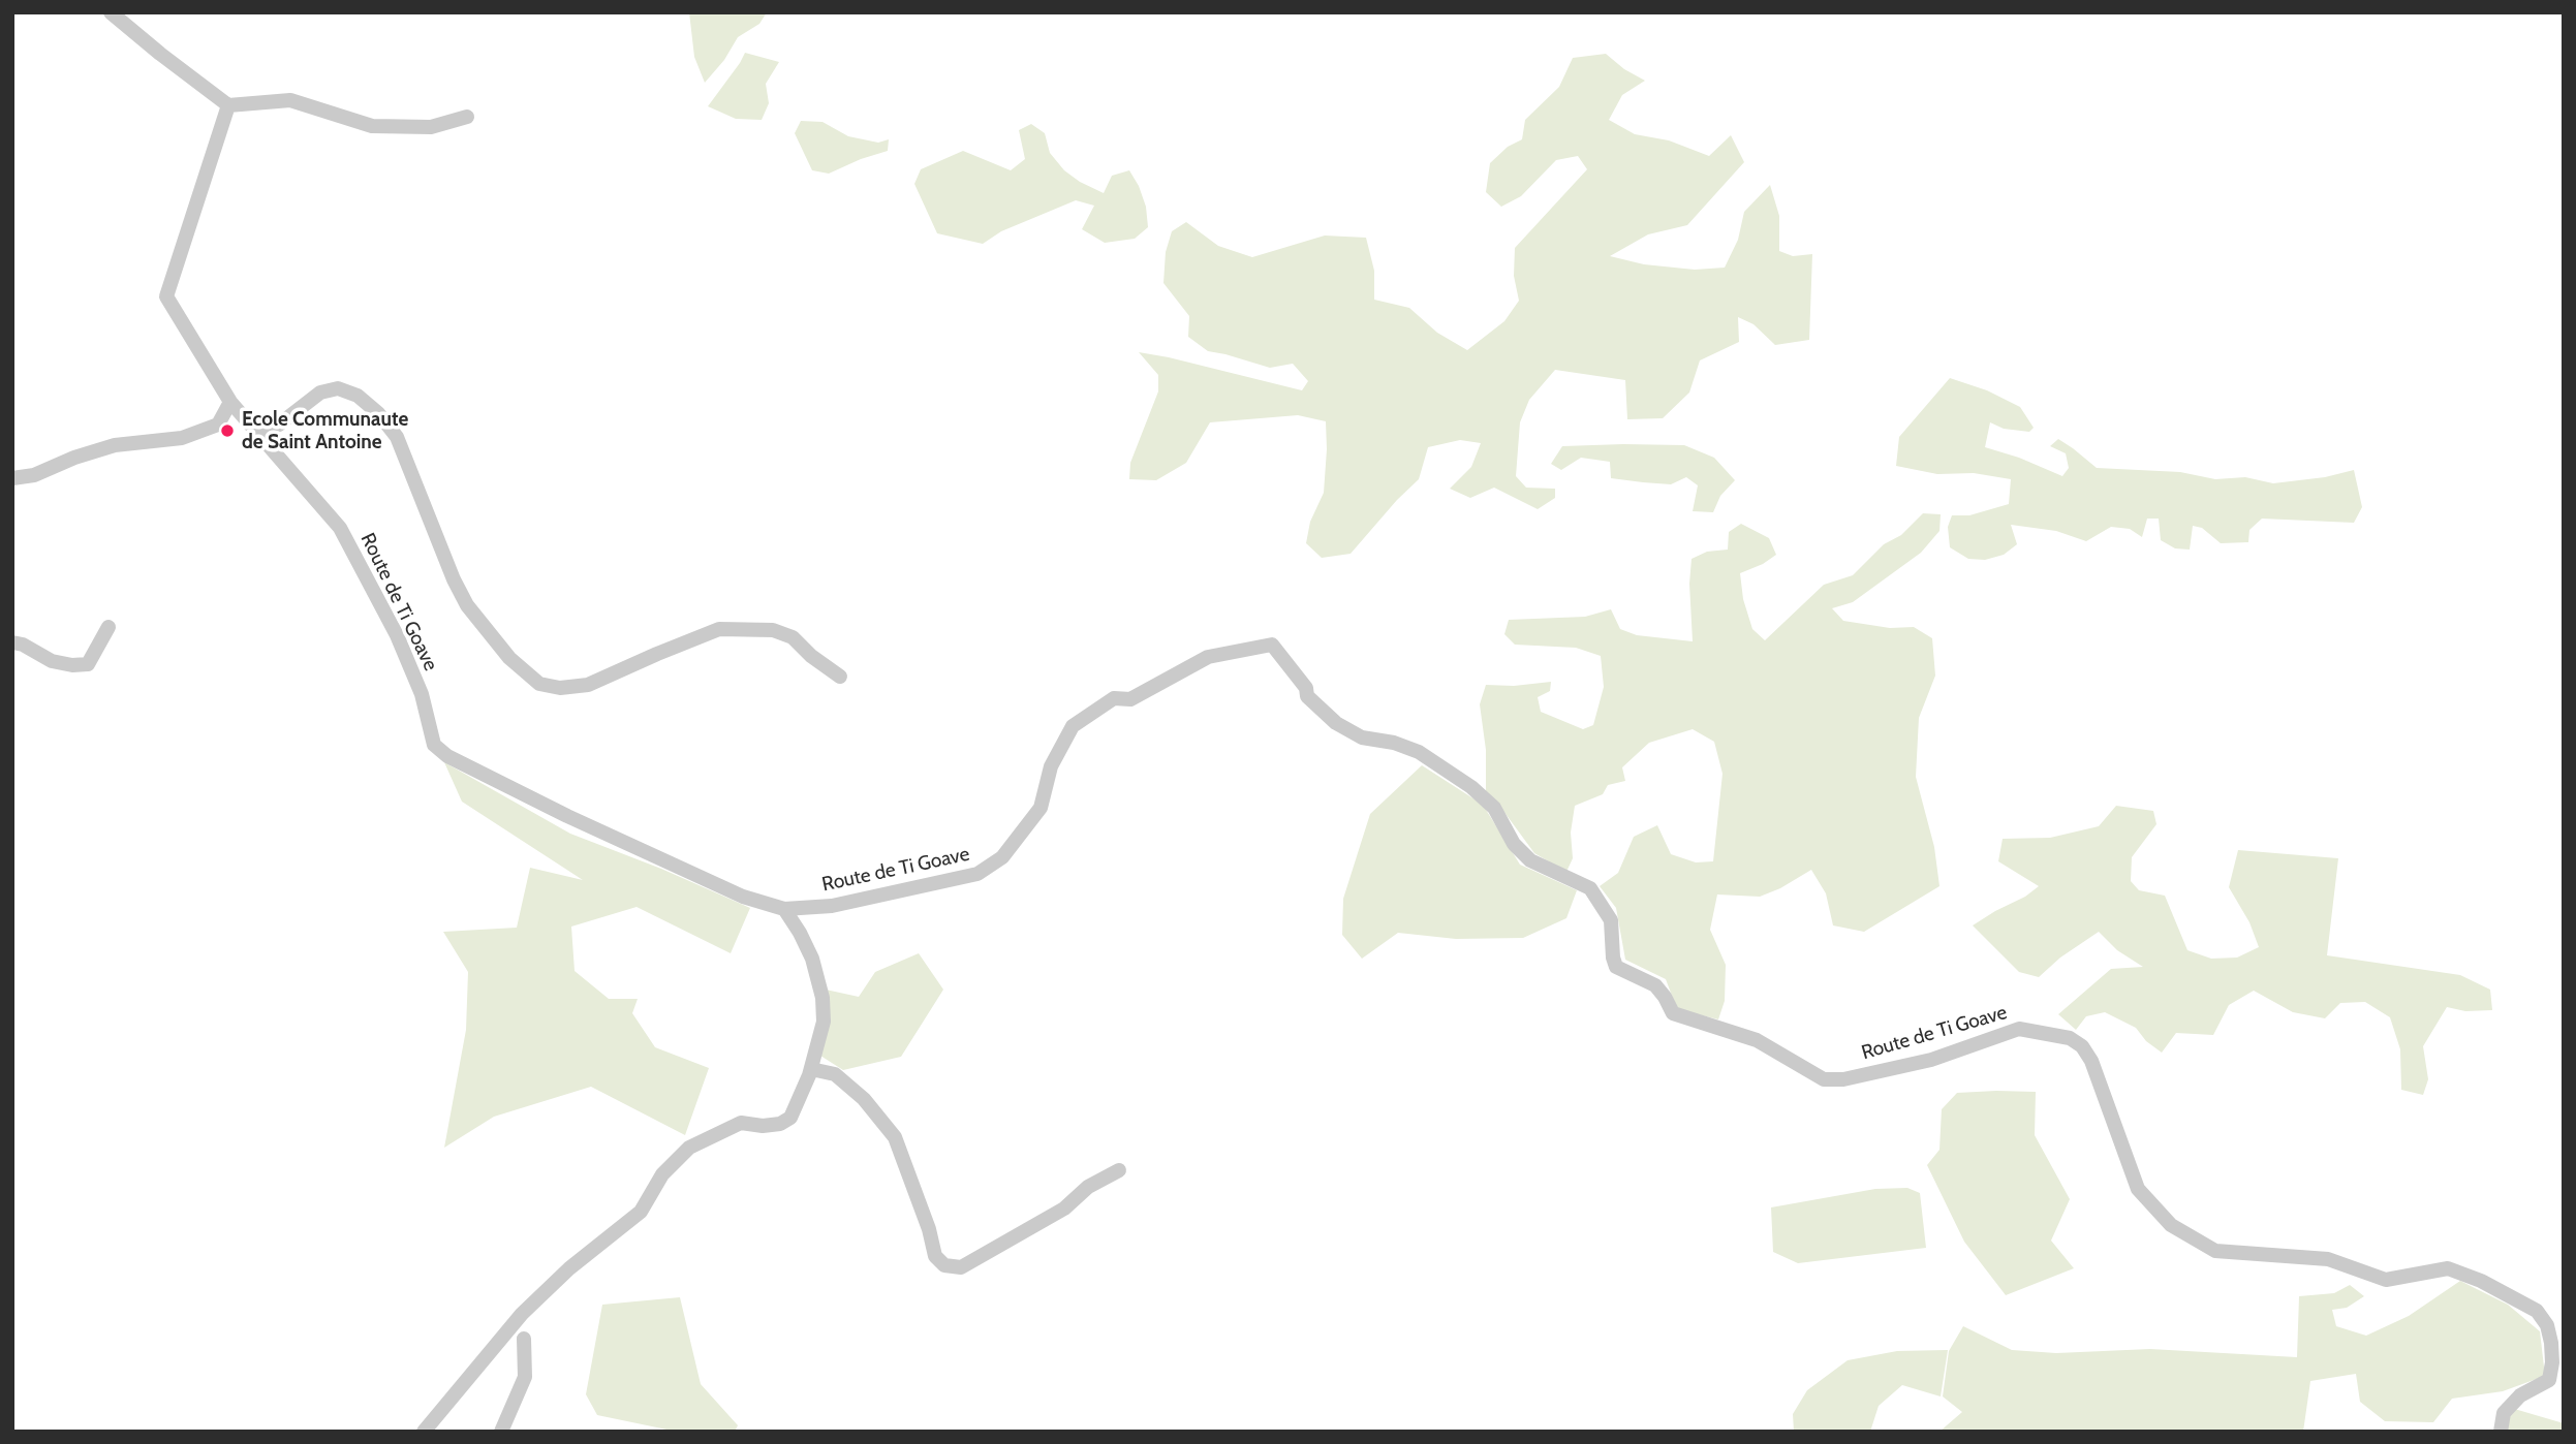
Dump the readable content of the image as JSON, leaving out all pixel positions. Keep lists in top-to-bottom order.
{
  "streets": {
    "street": ["Route de Ti Goave"]
  },
  "places": ["Ecole Communaute de Saint Antoine"]
}
